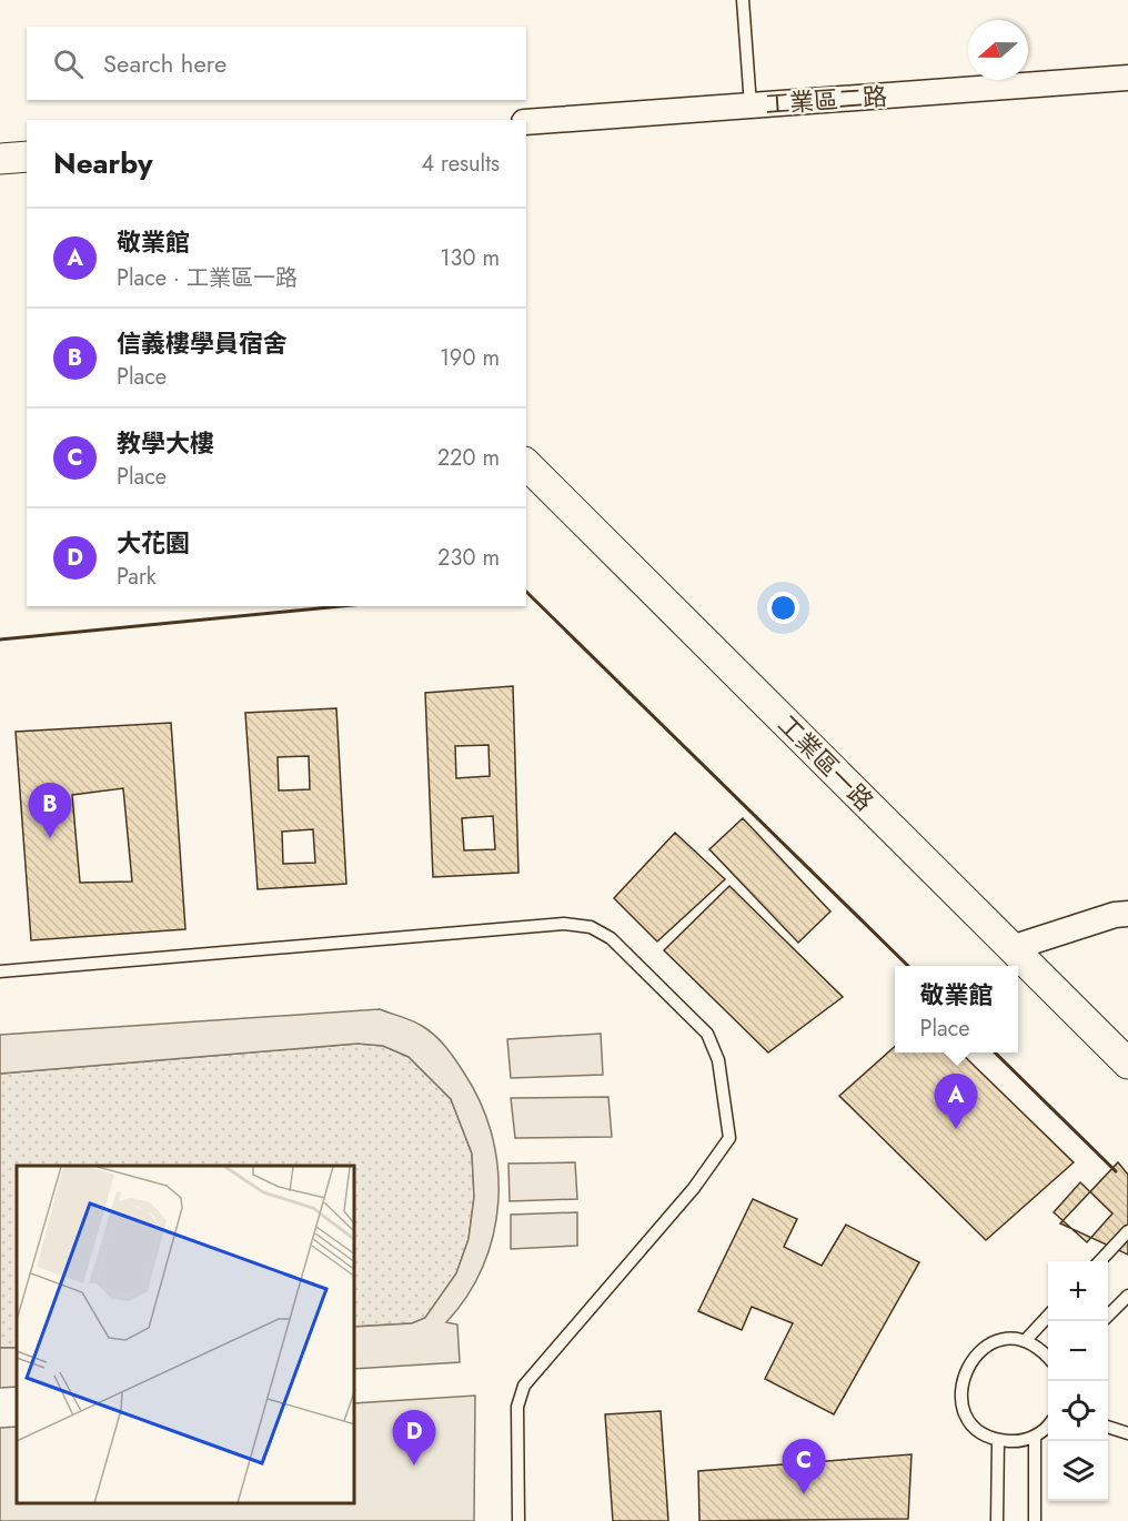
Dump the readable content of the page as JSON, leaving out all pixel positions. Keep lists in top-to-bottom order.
{
  "streets": {
    "street": ["工業區二路", "工業區一路"]
  },
  "north": "left",
  "page": {
    "search": "Search here",
    "heading": ["Nearby", "4 results"],
    "list": [
      {
        "mark": "A",
        "name": "敬業館",
        "note": "Place · 工業區一路",
        "value": "130 m"
      },
      {
        "mark": "B",
        "name": "信義樓學員宿舍",
        "note": "Place",
        "value": "190 m"
      },
      {
        "mark": "C",
        "name": "教學大樓",
        "note": "Place",
        "value": "220 m"
      },
      {
        "mark": "D",
        "name": "大花園",
        "note": "Park",
        "value": "230 m"
      }
    ],
    "pins": [
      "B",
      "A",
      "D",
      "C"
    ],
    "popup": ["敬業館", "Place"],
    "map_buttons": ["+", "−"]
  }
}
